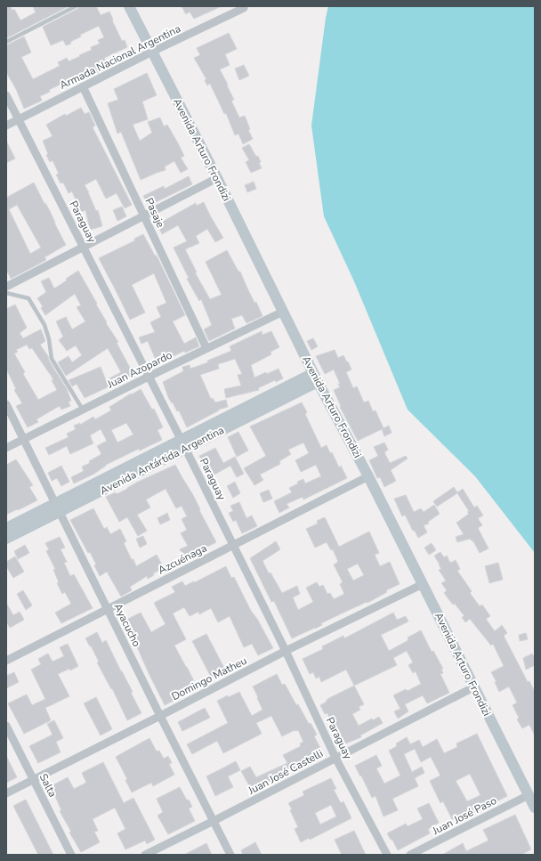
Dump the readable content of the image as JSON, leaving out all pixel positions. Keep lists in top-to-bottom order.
{
  "streets": {
    "main road": ["Avenida Arturo Frondizi", "Avenida Antártida Argentina"],
    "street": [
      "Armada Nacional Argentina",
      "Pasaje",
      "Paraguay",
      "Juan Azopardo",
      "Azcuénaga",
      "Ayacucho",
      "Domingo Matheu",
      "Juan José Castelli",
      "Salta",
      "Juan José Paso"
    ]
  },
  "crossings": [
    ["Armada Nacional Argentina", "Avenida Arturo Frondizi"],
    ["Armada Nacional Argentina", "Pasaje"],
    ["Armada Nacional Argentina", "Paraguay"],
    ["Avenida Arturo Frondizi", "Juan Azopardo"],
    ["Avenida Arturo Frondizi", "Avenida Antártida Argentina"],
    ["Avenida Arturo Frondizi", "Azcuénaga"],
    ["Avenida Arturo Frondizi", "Domingo Matheu"],
    ["Avenida Arturo Frondizi", "Juan José Castelli"],
    ["Avenida Arturo Frondizi", "Juan José Paso"],
    ["Pasaje", "Juan Azopardo"],
    ["Paraguay", "Juan Azopardo"],
    ["Paraguay", "Avenida Antártida Argentina"],
    ["Paraguay", "Azcuénaga"],
    ["Paraguay", "Domingo Matheu"],
    ["Paraguay", "Juan José Castelli"],
    ["Juan Azopardo", "Ayacucho"],
    ["Avenida Antártida Argentina", "Ayacucho"],
    ["Azcuénaga", "Ayacucho"],
    ["Ayacucho", "Domingo Matheu"],
    ["Ayacucho", "Juan José Castelli"],
    ["Domingo Matheu", "Salta"]
  ]
}
